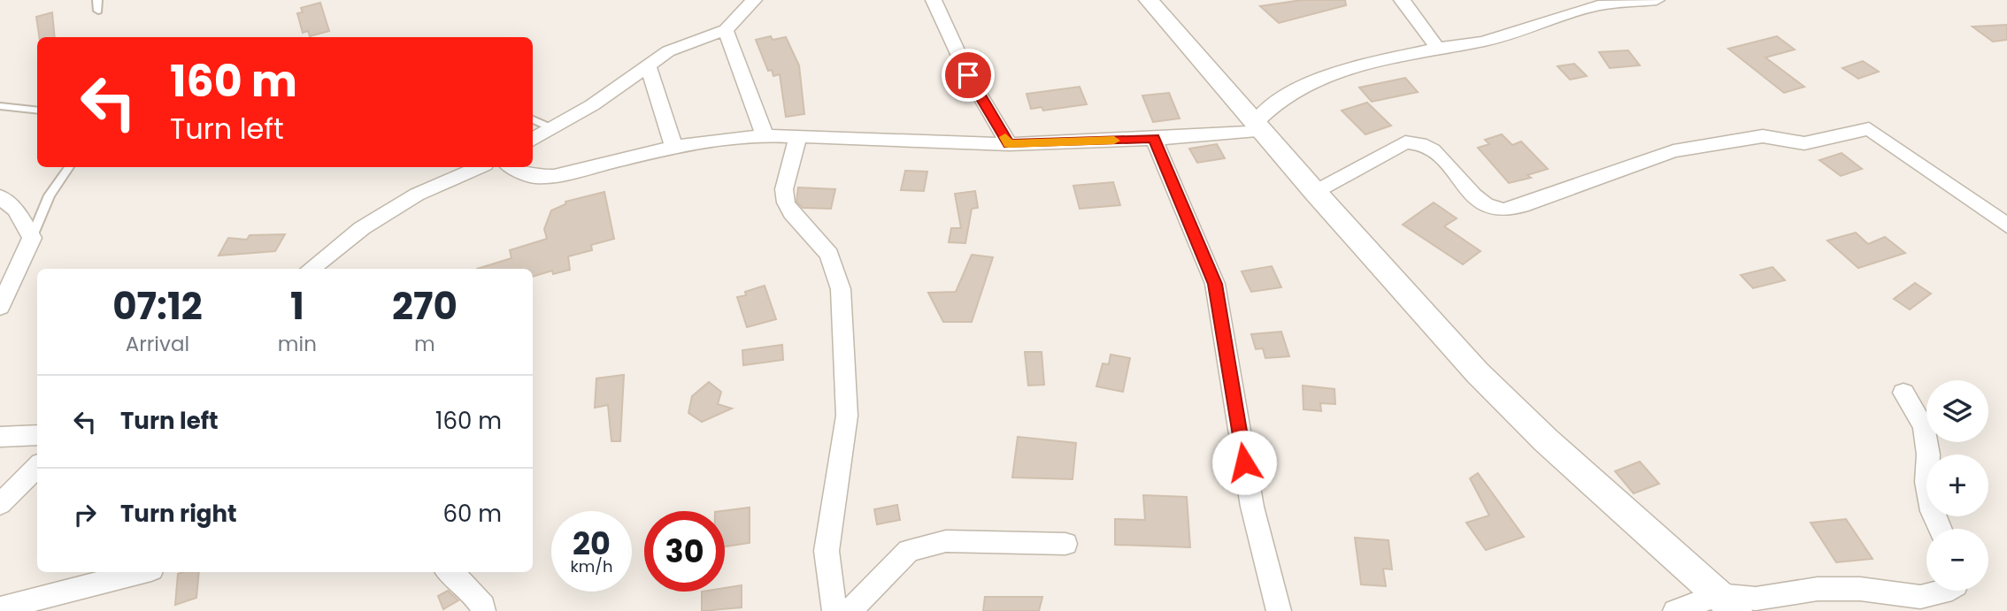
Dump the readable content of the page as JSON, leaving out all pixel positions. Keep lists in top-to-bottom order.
{
  "page": {
    "turn": ["160 m", "Turn left"],
    "eta": [
      "07:12",
      "Arrival",
      "1",
      "min",
      "270",
      "m"
    ],
    "list": [
      {
        "name": "Turn left",
        "value": "160 m"
      },
      {
        "name": "Turn right",
        "value": "60 m"
      }
    ],
    "map_buttons": ["+", "−"],
    "speed": "20 km/h",
    "limit": "30"
  }
}
